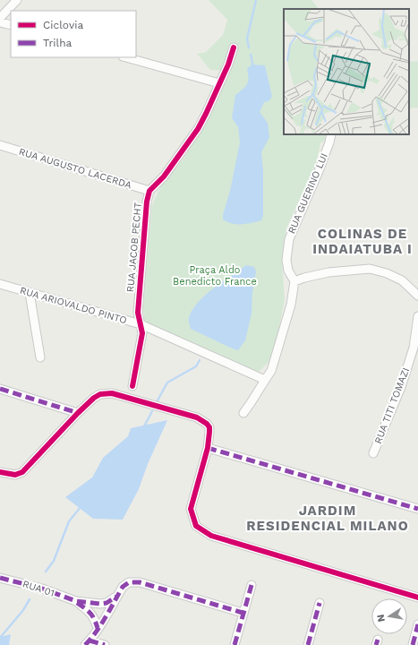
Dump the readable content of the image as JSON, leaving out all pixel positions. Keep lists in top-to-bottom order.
{
  "streets": {
    "street": [
      "RUA AUGUSTO LACERDA",
      "RUA GUERINO LUI",
      "RUA JACOB PECHT",
      "RUA ARIOVALDO PINTO",
      "RUA TITI TOMAZI",
      "RUA 01"
    ]
  },
  "crossings": [
    ["RUA AUGUSTO LACERDA", "RUA JACOB PECHT"],
    ["RUA JACOB PECHT", "RUA ARIOVALDO PINTO"]
  ],
  "districts": ["COLINAS DE INDAIATUBA I", "JARDIM RESIDENCIAL MILANO"],
  "parks": ["Praça Aldo Benedicto France"],
  "legend": ["Ciclovia", "Trilha"],
  "north": "left"
}
